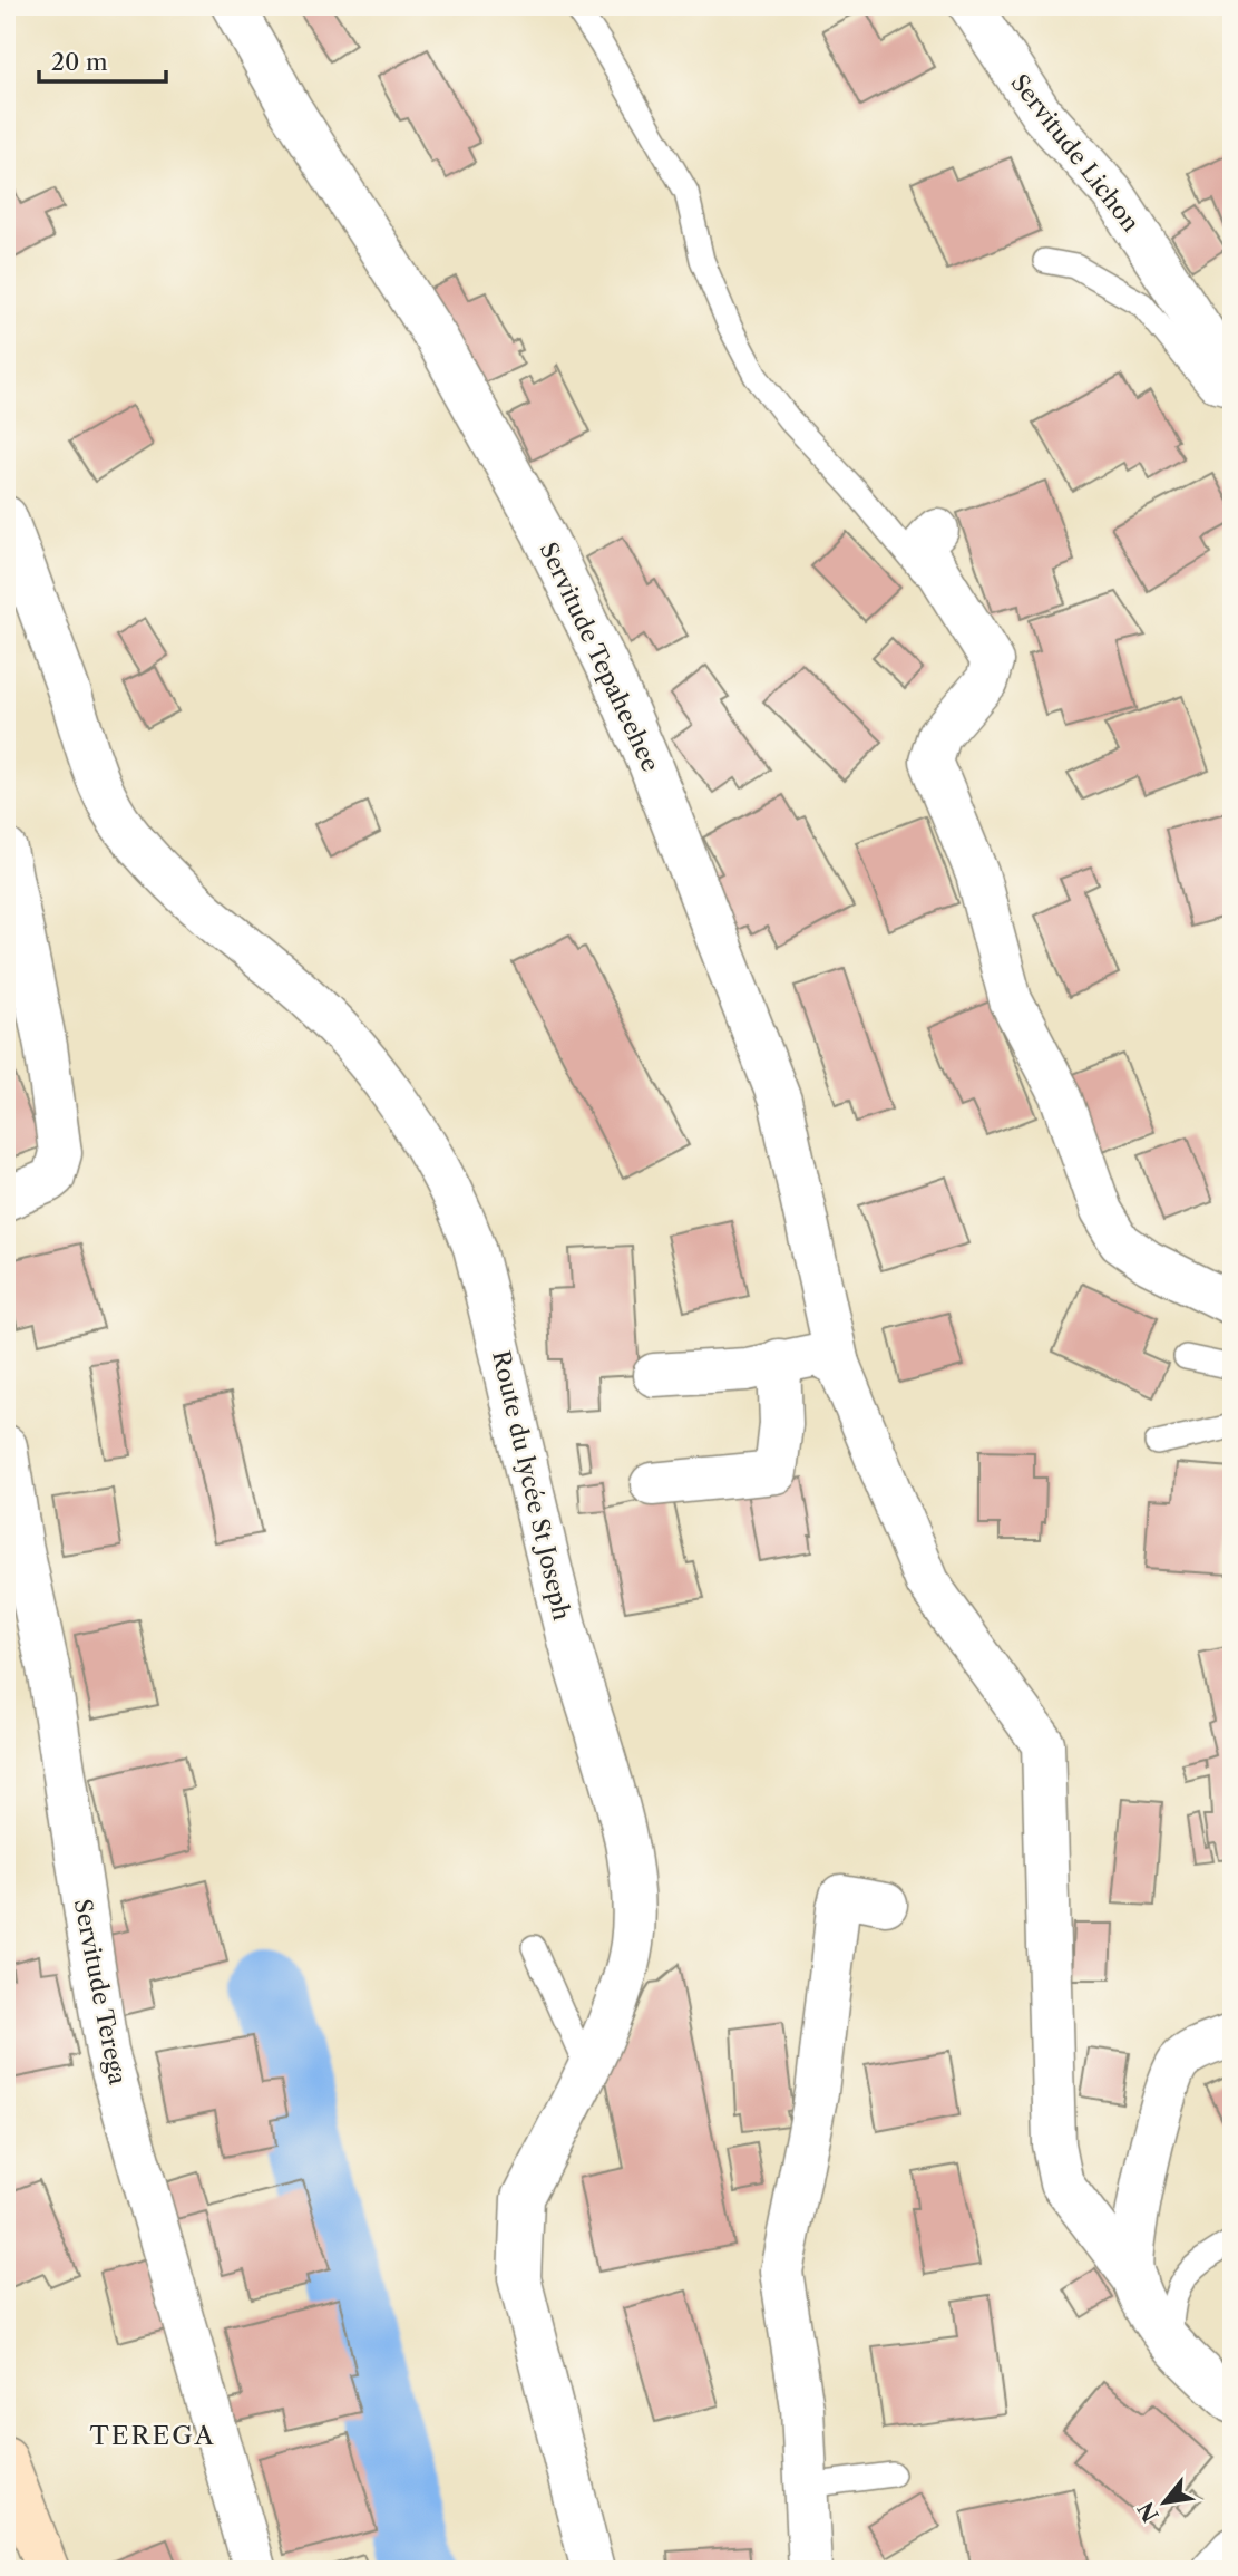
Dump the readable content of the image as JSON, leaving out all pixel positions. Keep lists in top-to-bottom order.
{
  "streets": {
    "street": [
      "Servitude Lichon",
      "Servitude Tepaheehee",
      "Route du lycée St Joseph",
      "Servitude Terega"
    ]
  },
  "districts": ["TEREGA"],
  "scale_bar": "20 m",
  "north": "bottom left"
}
